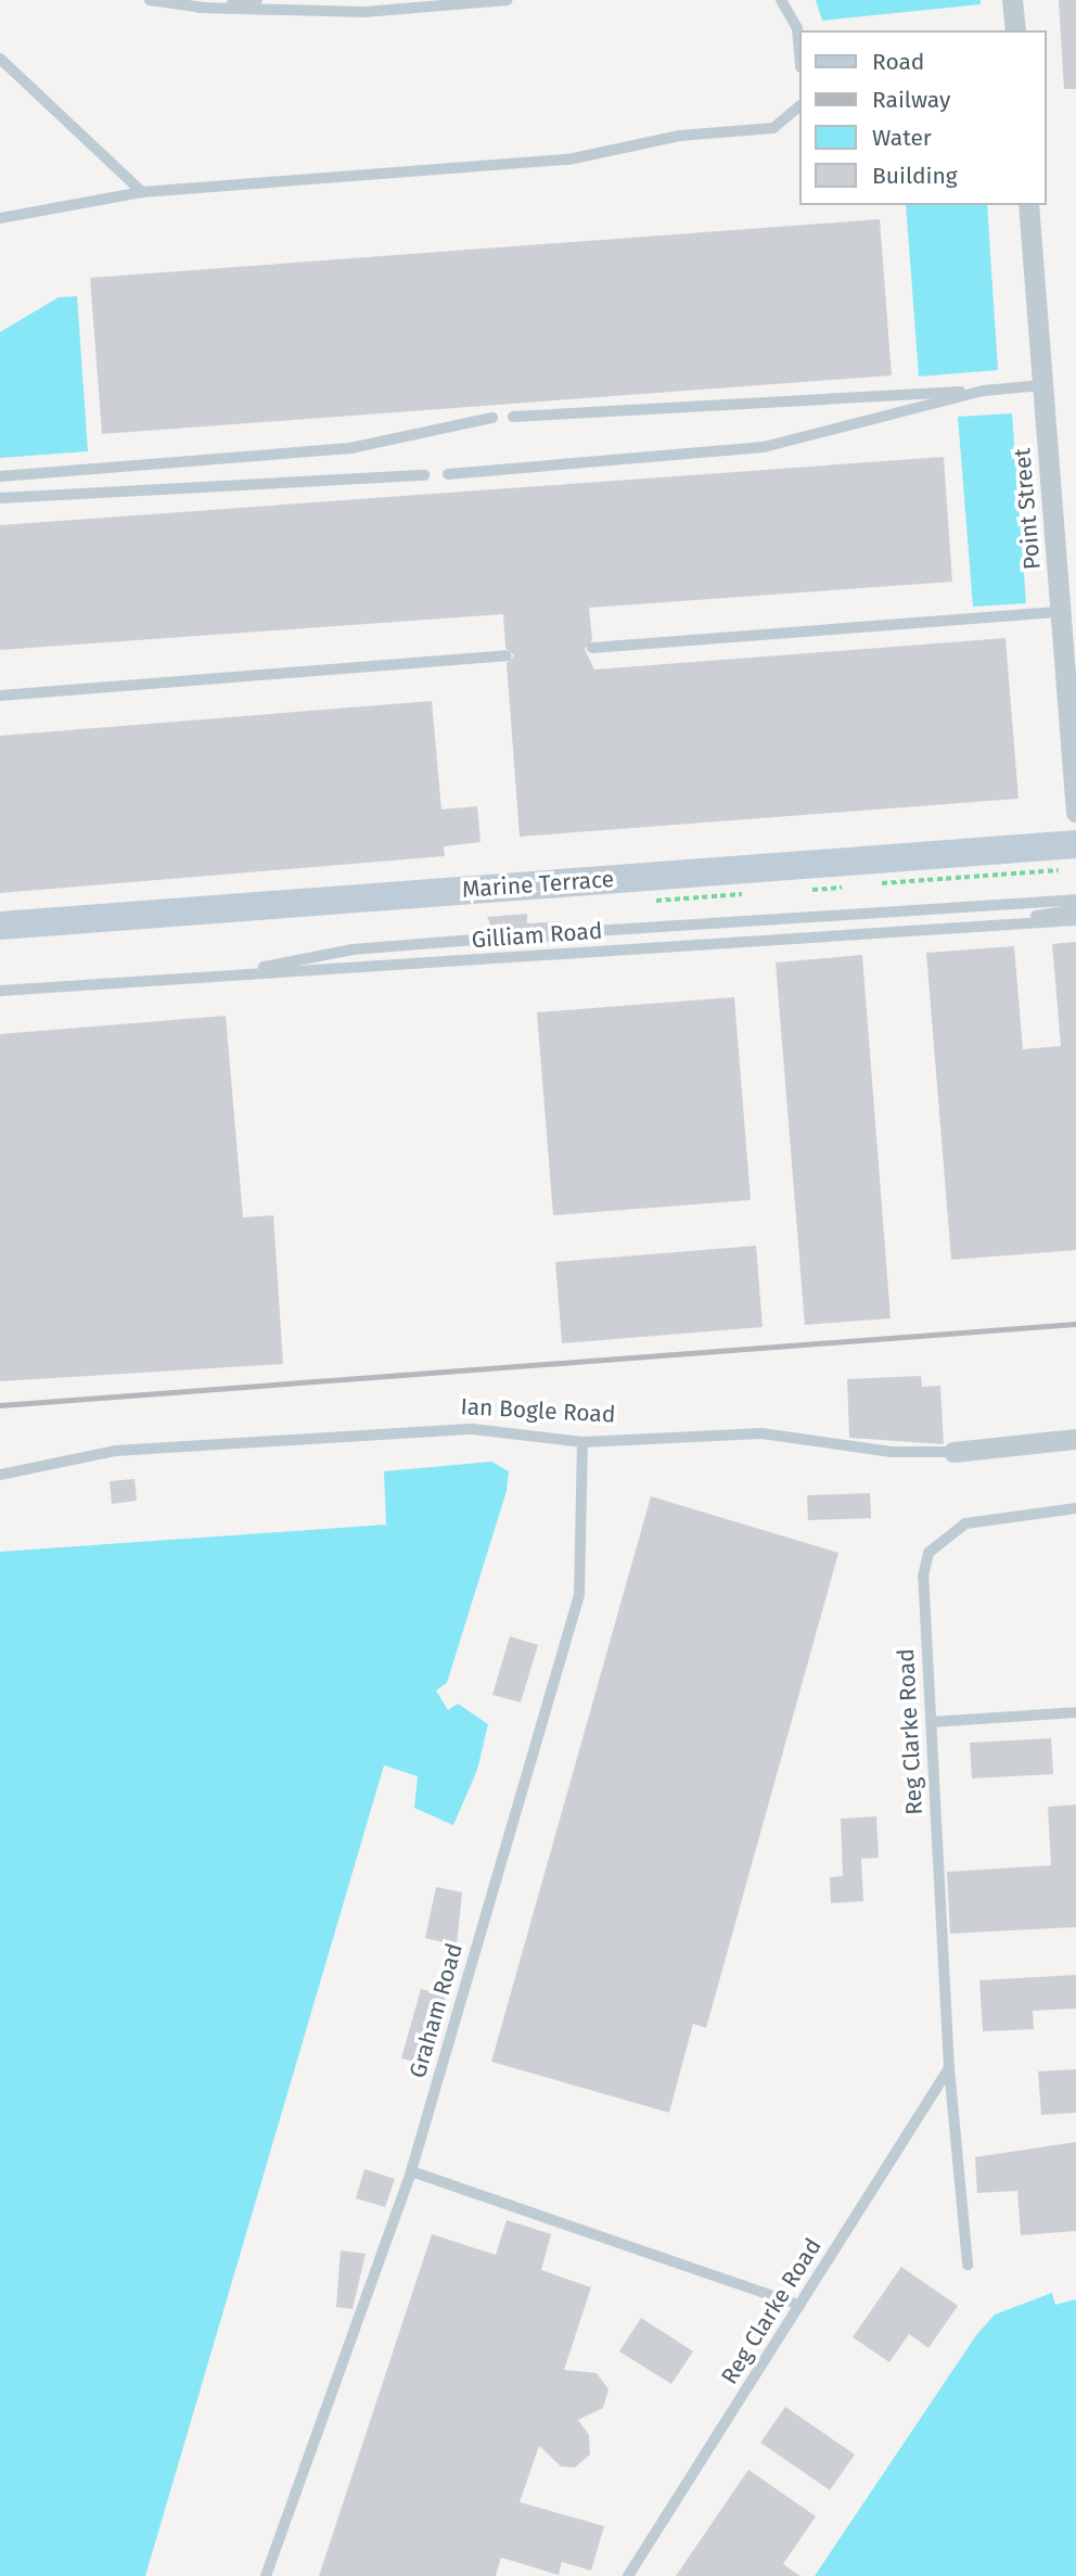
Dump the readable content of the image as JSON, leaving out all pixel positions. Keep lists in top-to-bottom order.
{
  "streets": {
    "main road": ["Marine Terrace"],
    "street": ["Point Street", "Ian Bogle Road"],
    "lane": ["Gilliam Road", "Reg Clarke Road", "Graham Road"]
  },
  "crossings": [
    ["Ian Bogle Road", "Graham Road"]
  ],
  "legend": [
    "Road",
    "Railway",
    "Water",
    "Building"
  ]
}
